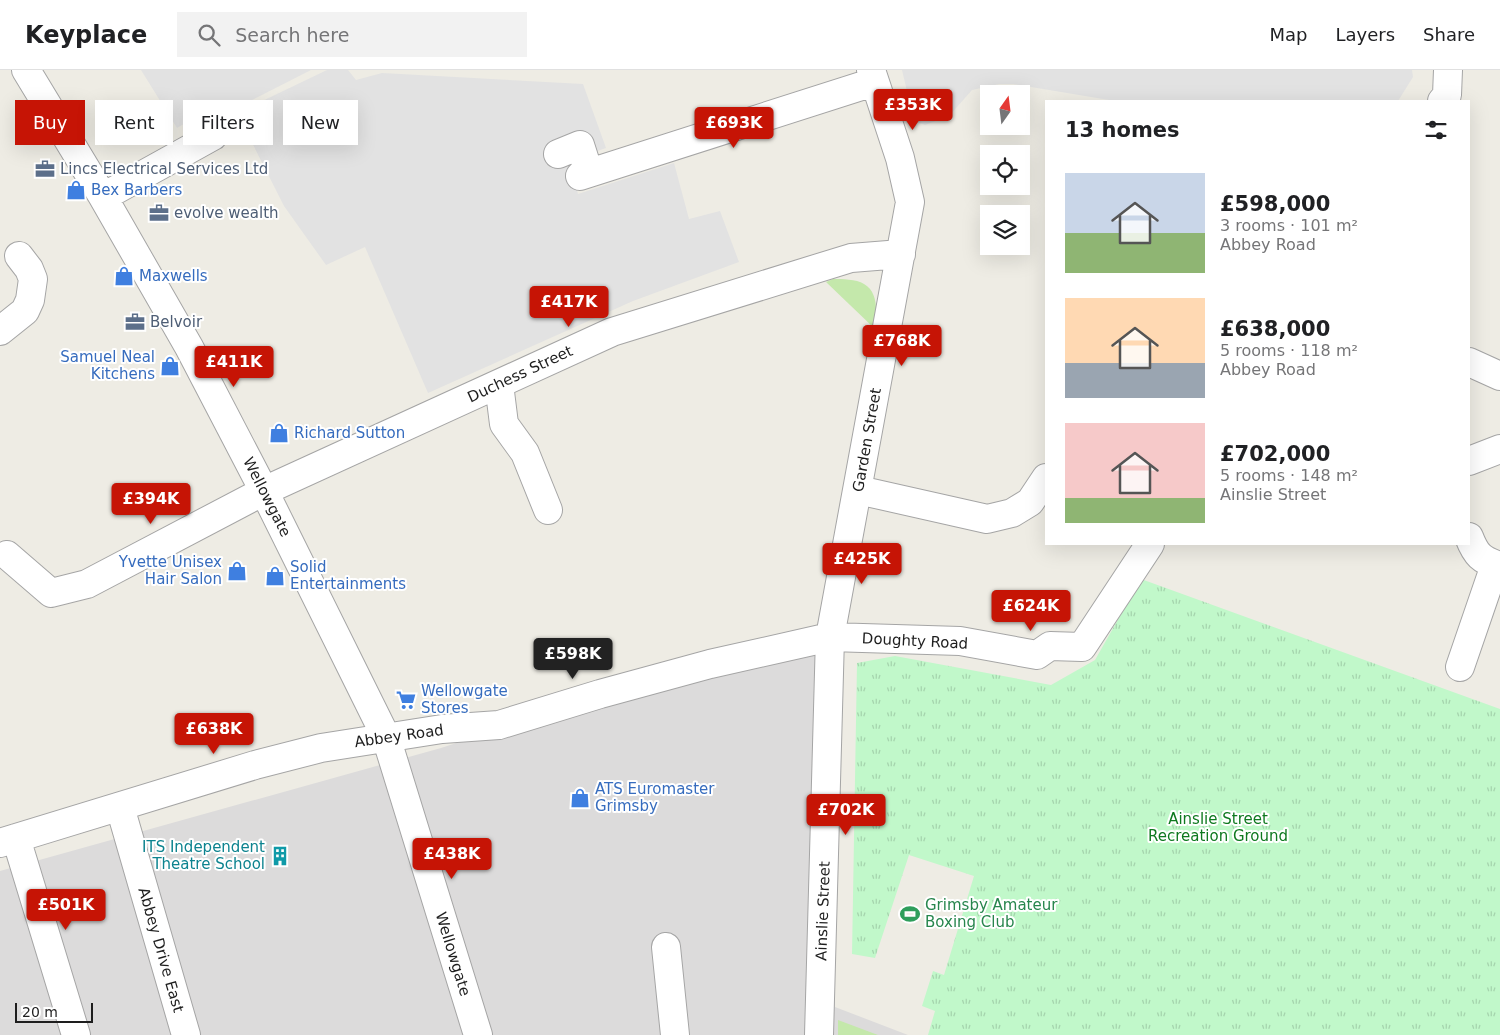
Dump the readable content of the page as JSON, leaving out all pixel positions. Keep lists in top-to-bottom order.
{
  "streets": {
    "street": [
      "Duchess Street",
      "Garden Street",
      "Wellowgate",
      "Doughty Road",
      "Abbey Road",
      "Ainslie Street",
      "Abbey Drive East"
    ]
  },
  "crossings": [
    ["Duchess Street", "Garden Street"],
    ["Duchess Street", "Wellowgate"],
    ["Garden Street", "Doughty Road"],
    ["Garden Street", "Abbey Road"],
    ["Garden Street", "Ainslie Street"],
    ["Wellowgate", "Abbey Road"],
    ["Doughty Road", "Abbey Road"],
    ["Doughty Road", "Ainslie Street"],
    ["Abbey Road", "Ainslie Street"],
    ["Abbey Road", "Abbey Drive East"]
  ],
  "parks": ["Ainslie Street Recreation Ground"],
  "places": {
    "office": ["Lincs Electrical Services Ltd", "evolve wealth", "Belvoir"],
    "shop": [
      "Bex Barbers",
      "Maxwells",
      "Samuel Neal Kitchens",
      "Richard Sutton",
      "Yvette Unisex Hair Salon",
      "Solid Entertainments",
      "ATS Euromaster Grimsby"
    ],
    "supermarket": ["Wellowgate Stores"],
    "building": ["ITS Independent Theatre School"],
    "sports": ["Grimsby Amateur Boxing Club"]
  },
  "scale_bar": "20 m",
  "north": "top",
  "page": {
    "header": "Keyplace",
    "search": "Search here",
    "nav": ["Map", "Layers", "Share"],
    "price": [
      "£353K",
      "£693K",
      "£417K",
      "£768K",
      "£411K",
      "£394K",
      "£425K",
      "£624K",
      "£598K",
      "£638K",
      "£702K",
      "£438K",
      "£501K"
    ],
    "chip": [
      "Buy",
      "Rent",
      "Filters",
      "New"
    ],
    "heading": "13 homes",
    "list": [
      {
        "name": "£598,000",
        "note": "3 rooms · 101 m² · Abbey Road"
      },
      {
        "name": "£638,000",
        "note": "5 rooms · 118 m² · Abbey Road"
      },
      {
        "name": "£702,000",
        "note": "5 rooms · 148 m² · Ainslie Street"
      }
    ],
    "scale": "20 m"
  }
}
